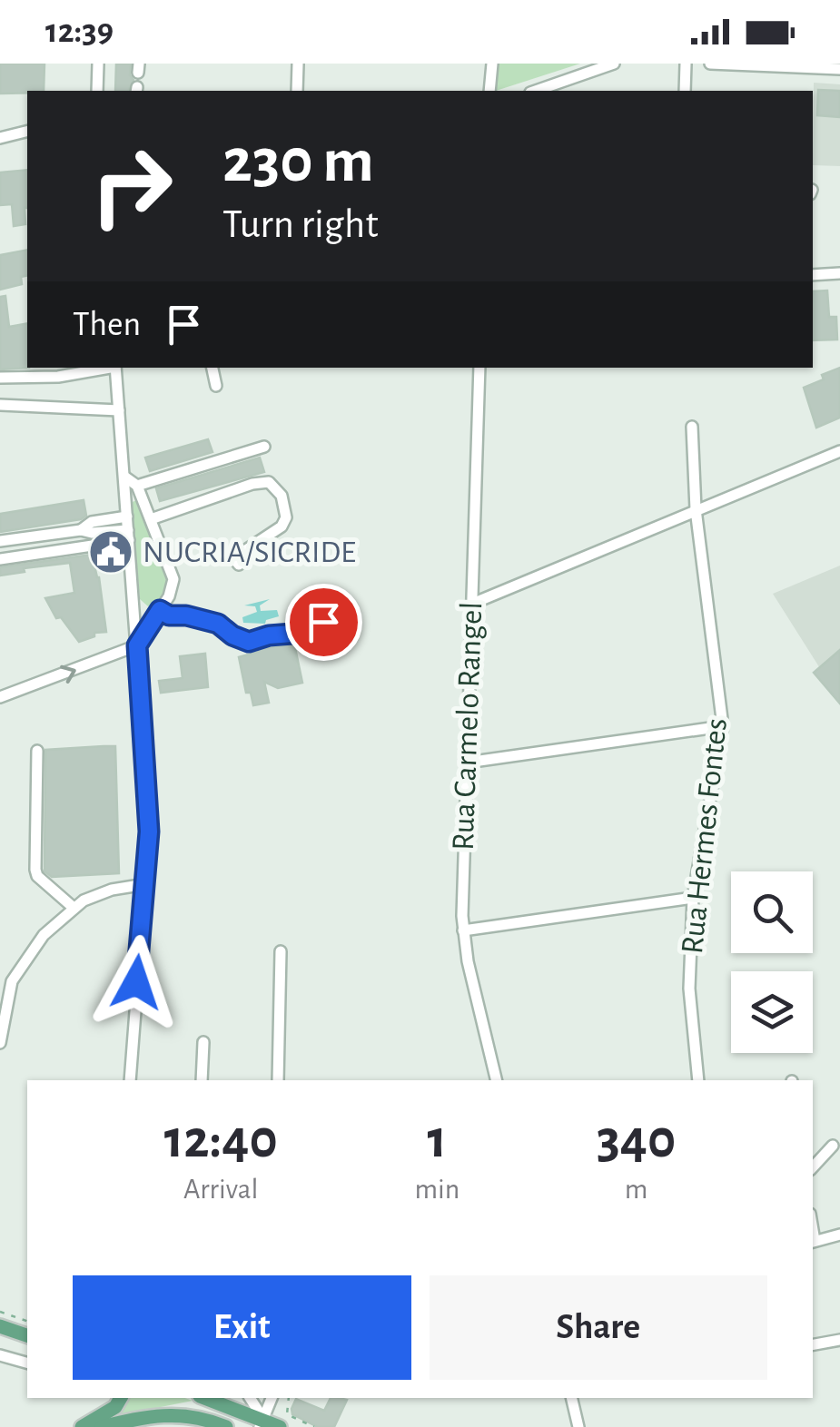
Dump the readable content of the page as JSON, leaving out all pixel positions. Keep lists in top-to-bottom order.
{
  "streets": {
    "street": ["Rua Carmelo Rangel", "Rua Hermes Fontes"]
  },
  "places": {
    "public building": ["NUCRIA/SICRIDE"]
  },
  "page": {
    "status": "12:39",
    "turn": ["230 m", "Turn right"],
    "then": "Then",
    "eta": [
      "12:40",
      "Arrival",
      "1",
      "min",
      "340",
      "m"
    ],
    "buttons": ["Exit", "Share"]
  }
}
